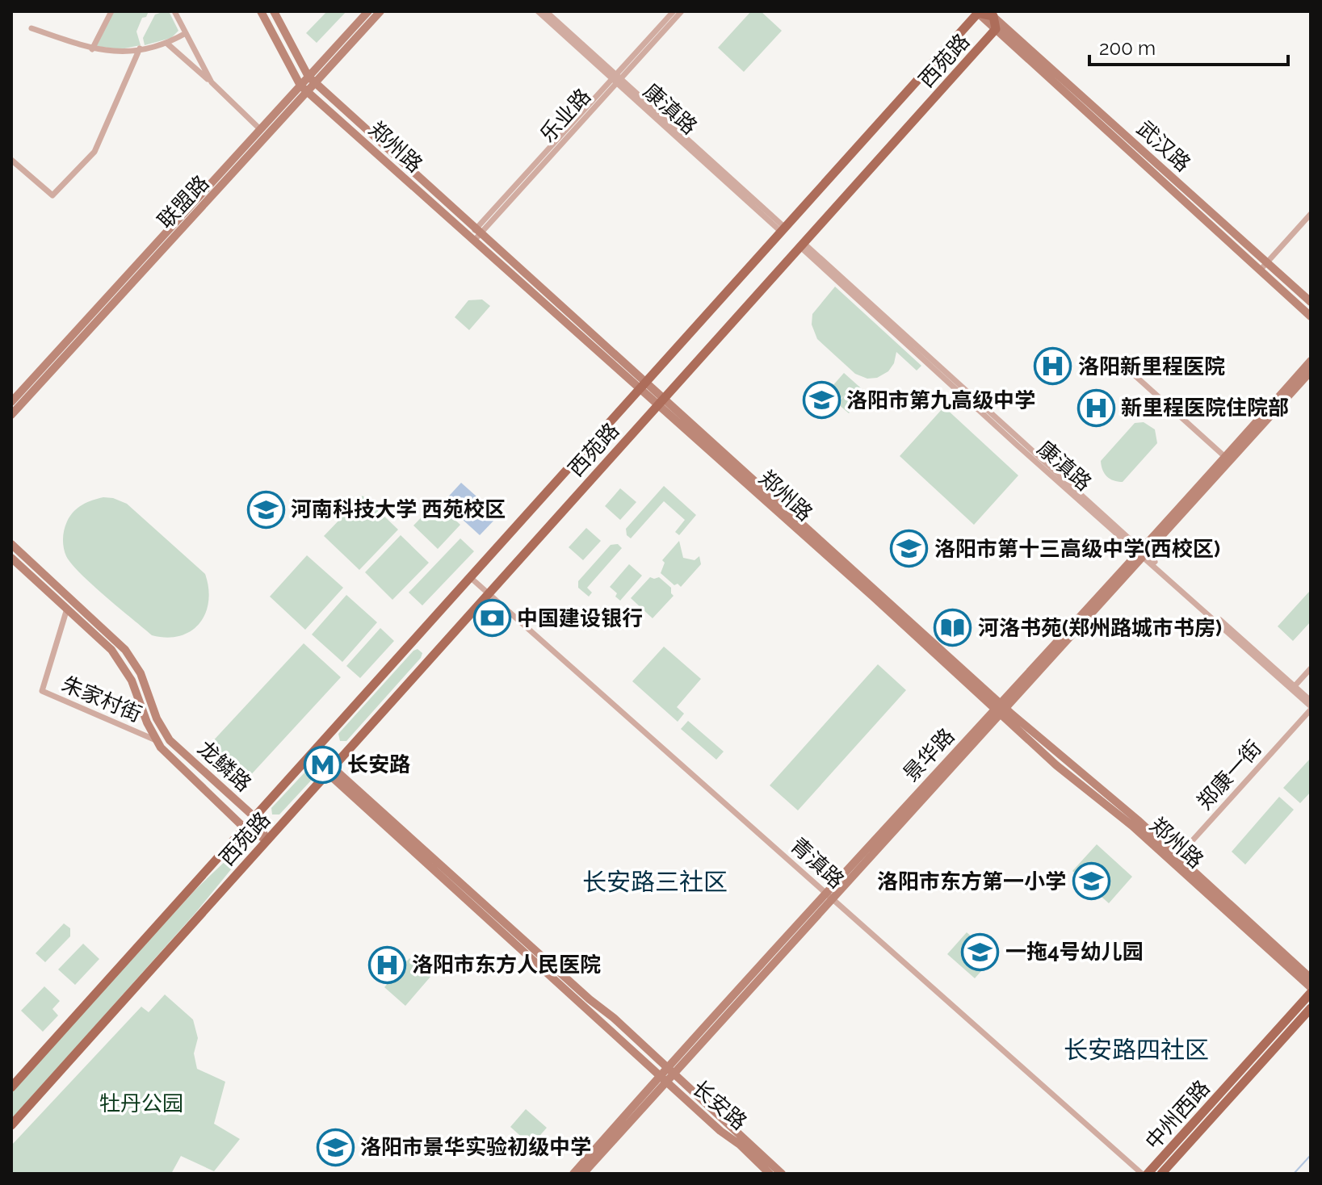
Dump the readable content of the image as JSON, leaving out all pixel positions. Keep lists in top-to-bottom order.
{
  "streets": {
    "main road": [
      "西苑路",
      "武汉路",
      "郑州路",
      "联盟路",
      "景华路",
      "龙鳞路",
      "长安路",
      "中州西路"
    ],
    "street": [
      "康滇路",
      "乐业路",
      "朱家村街",
      "郑康一街",
      "青滇路"
    ]
  },
  "crossings": [
    ["西苑路", "康滇路"],
    ["西苑路", "武汉路"],
    ["西苑路", "郑州路"],
    ["西苑路", "龙鳞路"],
    ["西苑路", "青滇路"],
    ["西苑路", "长安路"],
    ["康滇路", "乐业路"],
    ["康滇路", "景华路"],
    ["康滇路", "郑康一街"],
    ["乐业路", "郑州路"],
    ["郑州路", "联盟路"],
    ["郑州路", "景华路"],
    ["郑州路", "郑康一街"],
    ["朱家村街", "龙鳞路"],
    ["景华路", "青滇路"],
    ["景华路", "长安路"]
  ],
  "districts": ["长安路三社区", "长安路四社区"],
  "parks": ["牡丹公园"],
  "places": {
    "hospital": ["洛阳新里程医院", "新里程医院住院部", "洛阳市东方人民医院"],
    "school or university": [
      "洛阳市第九高级中学",
      "河南科技大学 西苑校区",
      "洛阳市第十三高级中学(西校区)",
      "洛阳市东方第一小学",
      "一拖4号幼儿园",
      "洛阳市景华实验初级中学"
    ],
    "bank": ["中国建设银行"],
    "library": ["河洛书苑(郑州路城市书房)"],
    "metro station": ["长安路"]
  },
  "scale_bar": "200 m"
}
